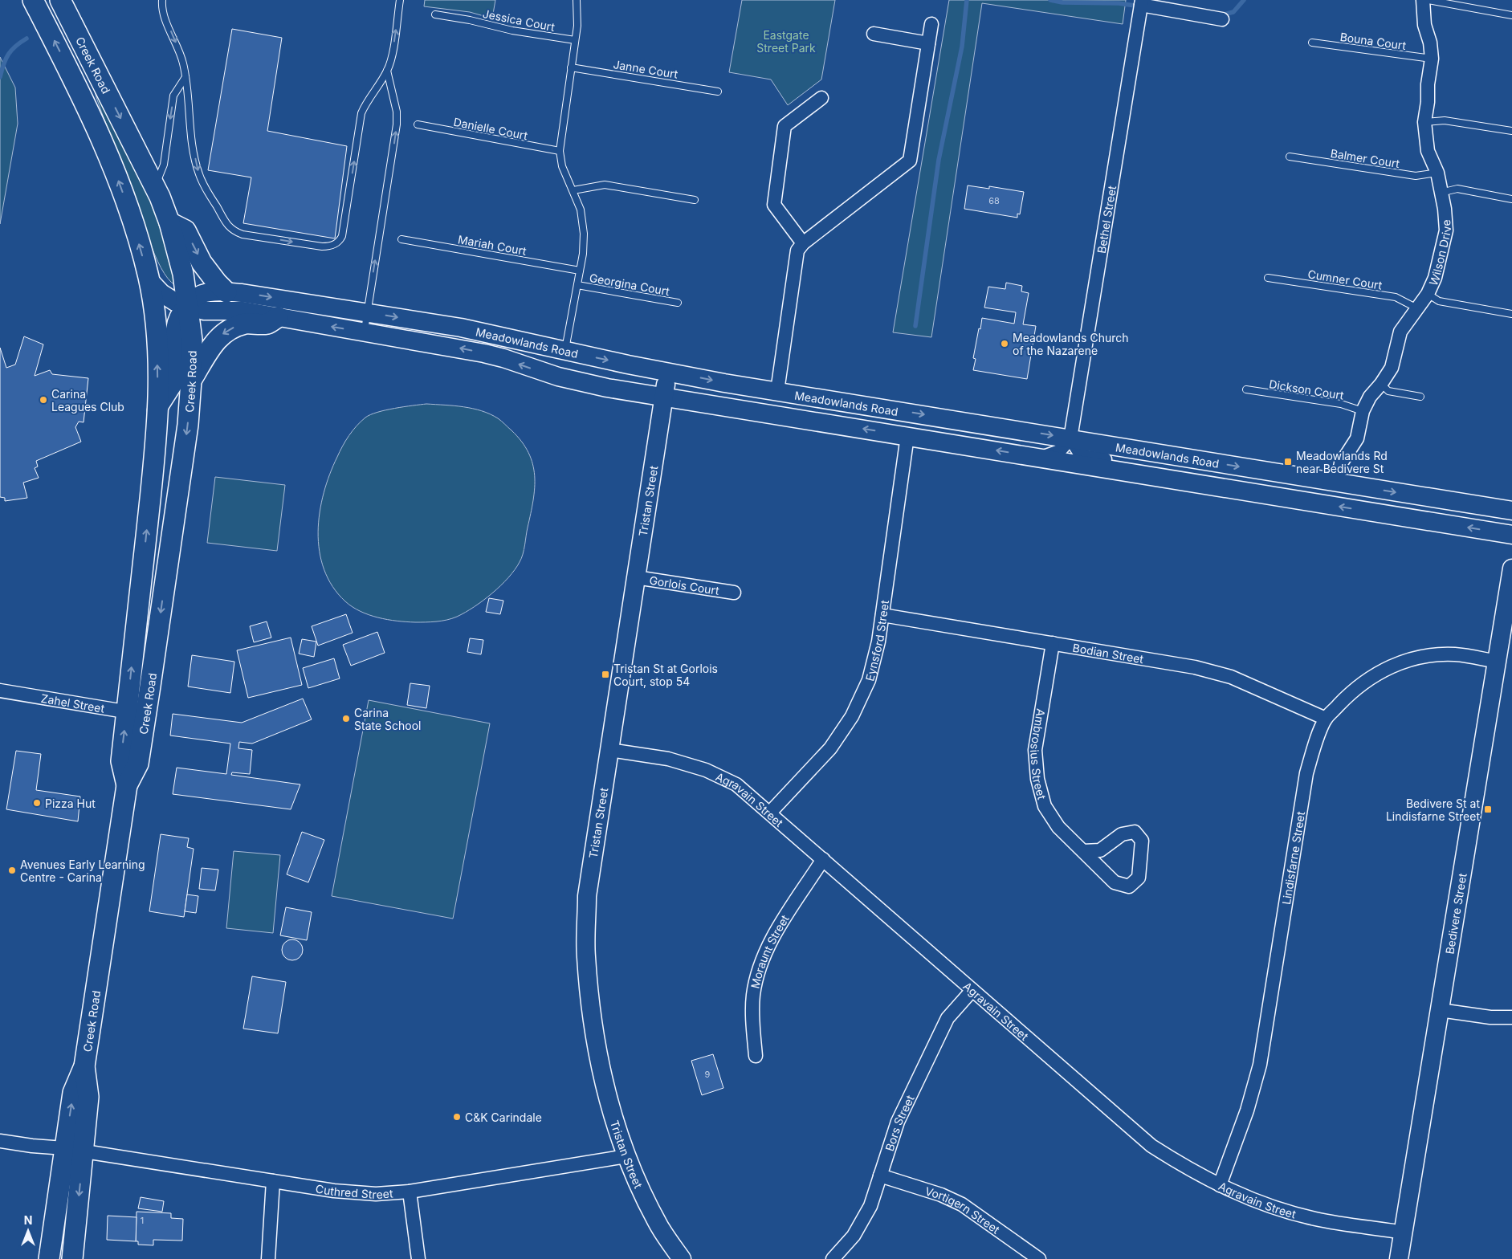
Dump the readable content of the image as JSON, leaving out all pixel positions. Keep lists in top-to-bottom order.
{
  "streets": {
    "main road": [
      "Creek Road",
      "Meadowlands Road",
      "Tristan Street",
      "Bedivere Street"
    ],
    "street": [
      "Bethel Street",
      "Wilson Drive",
      "Gorlois Court",
      "Eynsford Street",
      "Bodian Street",
      "Zahel Street",
      "Ambrosius Street",
      "Agravain Street",
      "Lindisfarne Street",
      "Moraunt Street",
      "Bors Street",
      "Cuthred Street",
      "Vortigern Street"
    ],
    "lane": [
      "Jessica Court",
      "Bouna Court",
      "Janne Court",
      "Danielle Court",
      "Balmer Court",
      "Mariah Court",
      "Cumner Court",
      "Georgina Court",
      "Dickson Court"
    ]
  },
  "crossings": [
    ["Bouna Court", "Wilson Drive"],
    ["Creek Road", "Meadowlands Road"],
    ["Creek Road", "Zahel Street"],
    ["Creek Road", "Cuthred Street"],
    ["Balmer Court", "Wilson Drive"],
    ["Bethel Street", "Meadowlands Road"],
    ["Wilson Drive", "Cumner Court"],
    ["Wilson Drive", "Meadowlands Road"],
    ["Wilson Drive", "Dickson Court"],
    ["Meadowlands Road", "Tristan Street"],
    ["Meadowlands Road", "Eynsford Street"],
    ["Tristan Street", "Gorlois Court"],
    ["Tristan Street", "Agravain Street"],
    ["Tristan Street", "Cuthred Street"],
    ["Eynsford Street", "Bodian Street"],
    ["Eynsford Street", "Agravain Street"],
    ["Bodian Street", "Ambrosius Street"],
    ["Bodian Street", "Lindisfarne Street"],
    ["Agravain Street", "Lindisfarne Street"],
    ["Agravain Street", "Bedivere Street"],
    ["Agravain Street", "Moraunt Street"],
    ["Agravain Street", "Bors Street"],
    ["Lindisfarne Street", "Bedivere Street"],
    ["Bors Street", "Vortigern Street"]
  ],
  "parks": ["Eastgate Street Park"],
  "places": {
    "other": [
      "Meadowlands Church of the Nazarene",
      "Carina Leagues Club",
      "Carina State School",
      "Pizza Hut",
      "Avenues Early Learning Centre - Carina",
      "C&K Carindale"
    ],
    "transit": ["Meadowlands Rd near Bedivere St", "Tristan St at Gorlois Court, stop 54", "Bedivere St at Lindisfarne Street"]
  },
  "house_numbers": ["68", "9", "1"],
  "north": "top"
}
